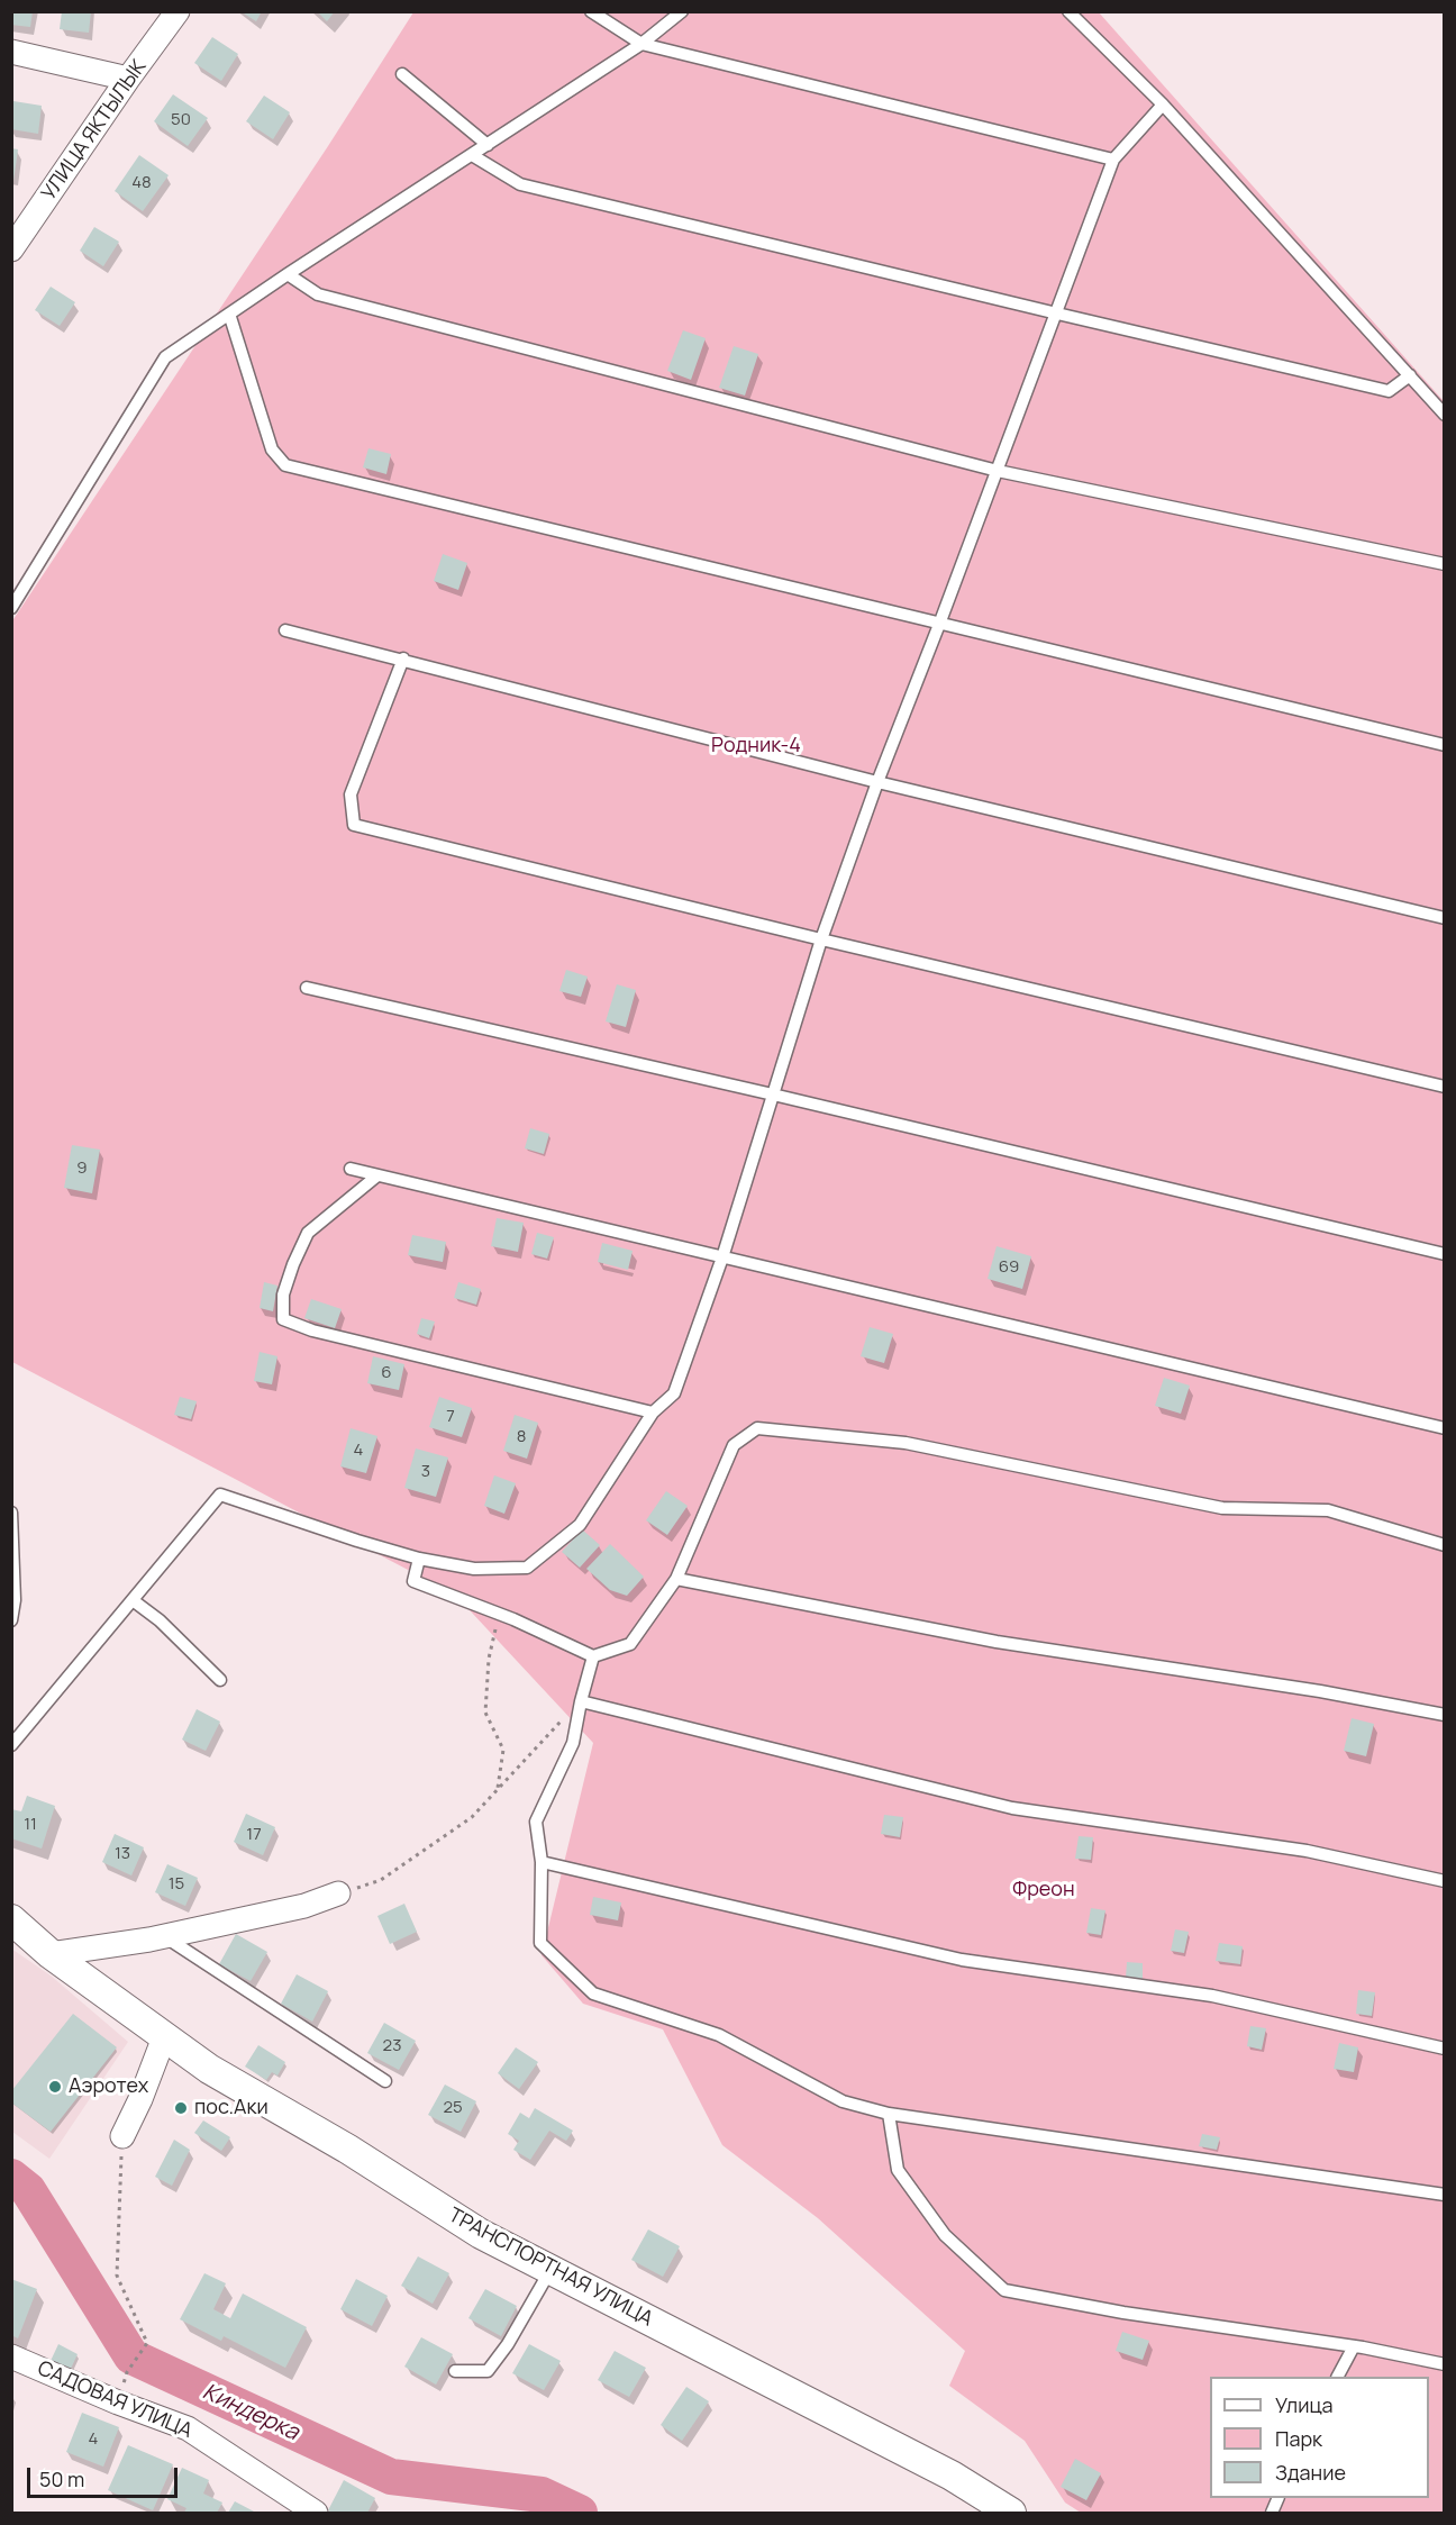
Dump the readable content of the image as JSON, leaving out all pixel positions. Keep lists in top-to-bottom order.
{
  "streets": {
    "street": ["УЛИЦА ЯКТЫЛЫК", "ТРАНСПОРТНАЯ УЛИЦА", "САДОВАЯ УЛИЦА"]
  },
  "water": ["Киндерка"],
  "parks": ["Родник-4", "Фреон"],
  "places": ["Аэротех", "пос.Аки"],
  "house_numbers": [
    "50",
    "48",
    "9",
    "69",
    "6",
    "7",
    "8",
    "4",
    "3",
    "11",
    "17",
    "13",
    "15",
    "23",
    "25",
    "4"
  ],
  "legend": ["Улица", "Парк", "Здание"],
  "scale_bar": "50 m"
}
